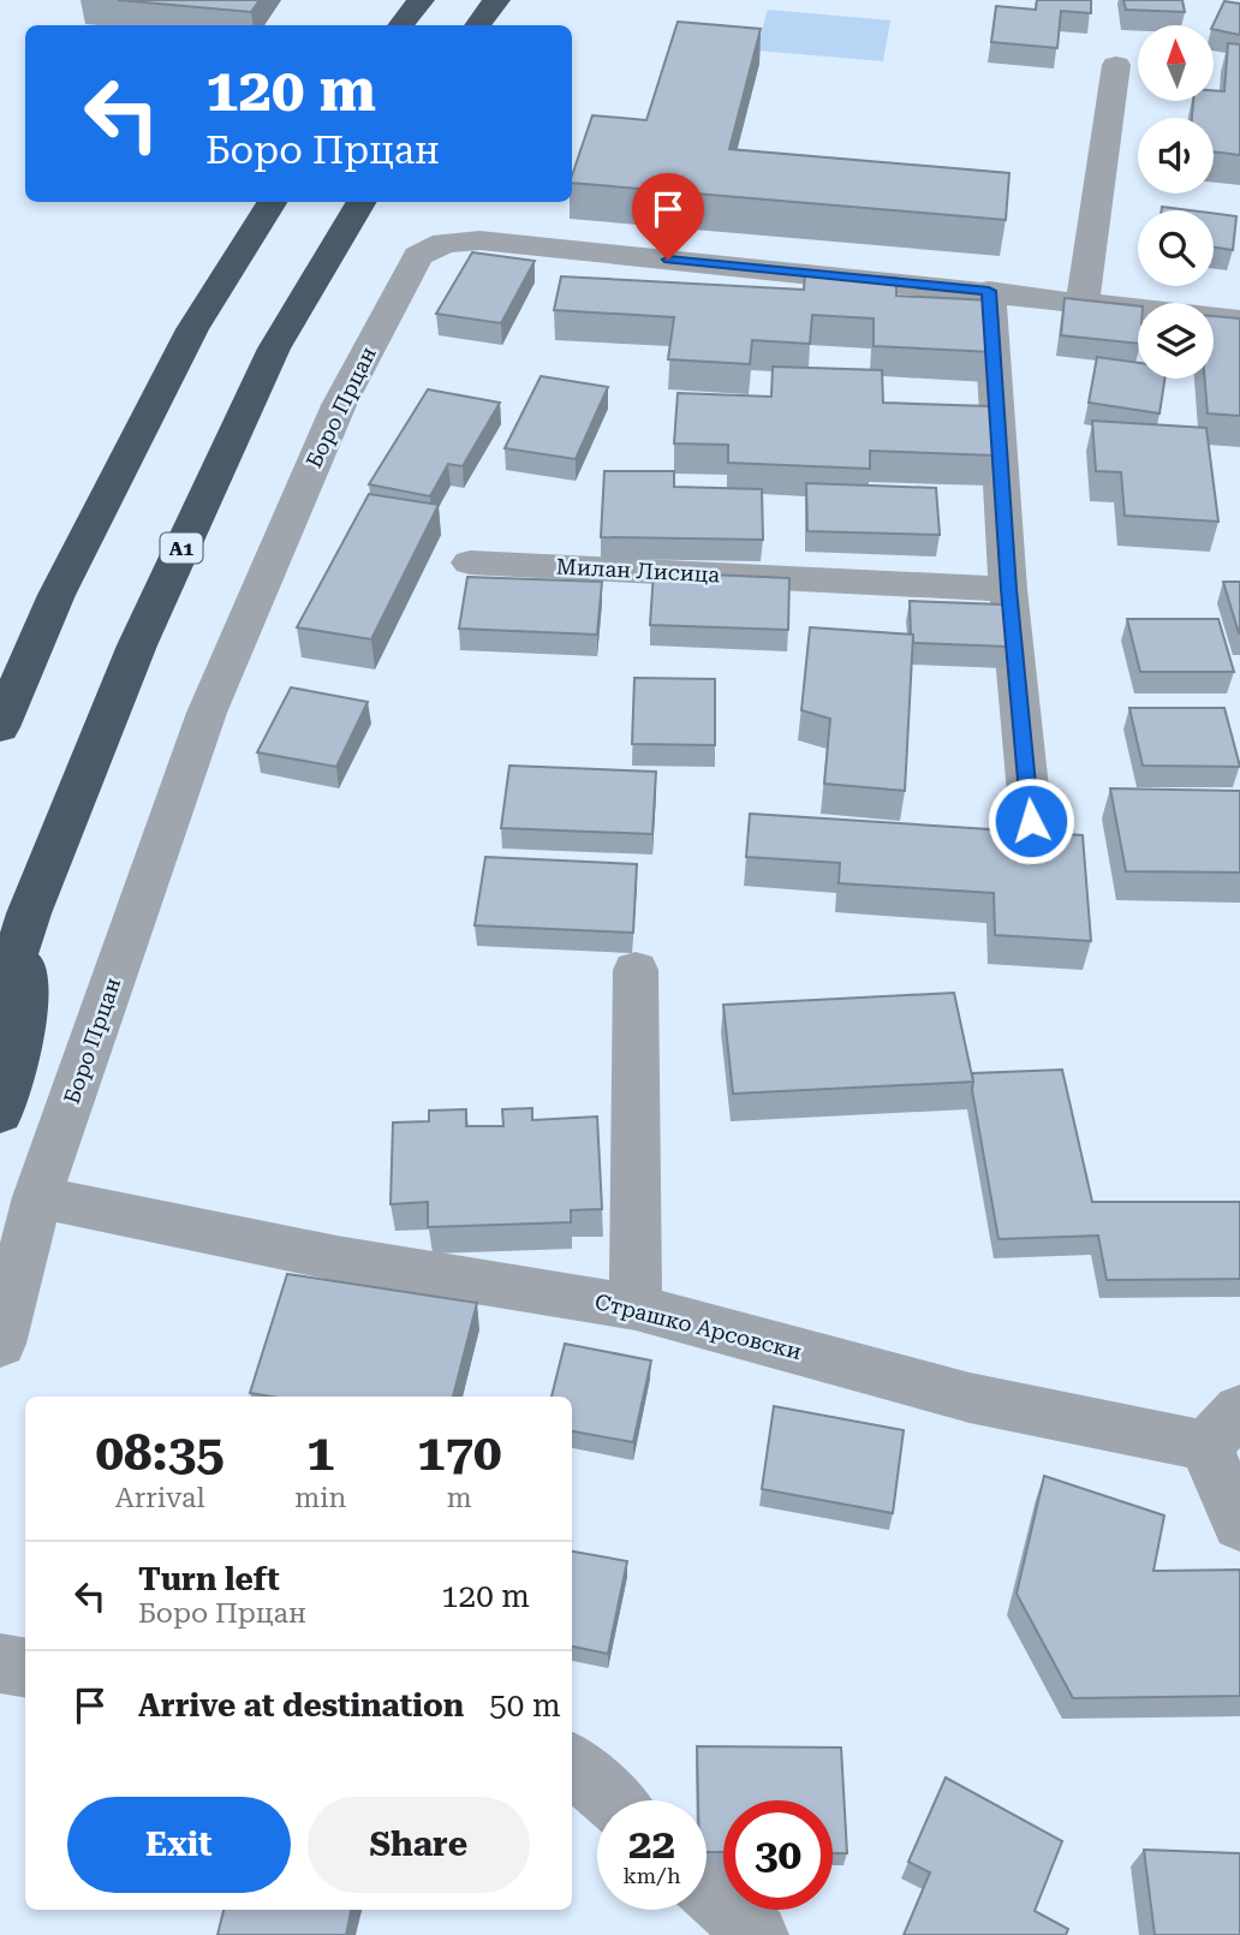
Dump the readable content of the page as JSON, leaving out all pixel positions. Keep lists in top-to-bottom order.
{
  "streets": {
    "highway": ["A1"],
    "street": ["Боро Прцан", "Милан Лисица", "Страшко Арсовски"]
  },
  "crossings": [
    ["Боро Прцан", "Страшко Арсовски"]
  ],
  "north": "top",
  "page": {
    "turn": ["120 m", "Боро Прцан"],
    "eta": [
      "08:35",
      "Arrival",
      "1",
      "min",
      "170",
      "m"
    ],
    "list": [
      {
        "name": "Turn left",
        "note": "Боро Прцан",
        "value": "120 m"
      },
      {
        "name": "Arrive at destination",
        "value": "50 m"
      }
    ],
    "buttons": ["Exit", "Share"],
    "speed": "22 km/h",
    "limit": "30"
  }
}
